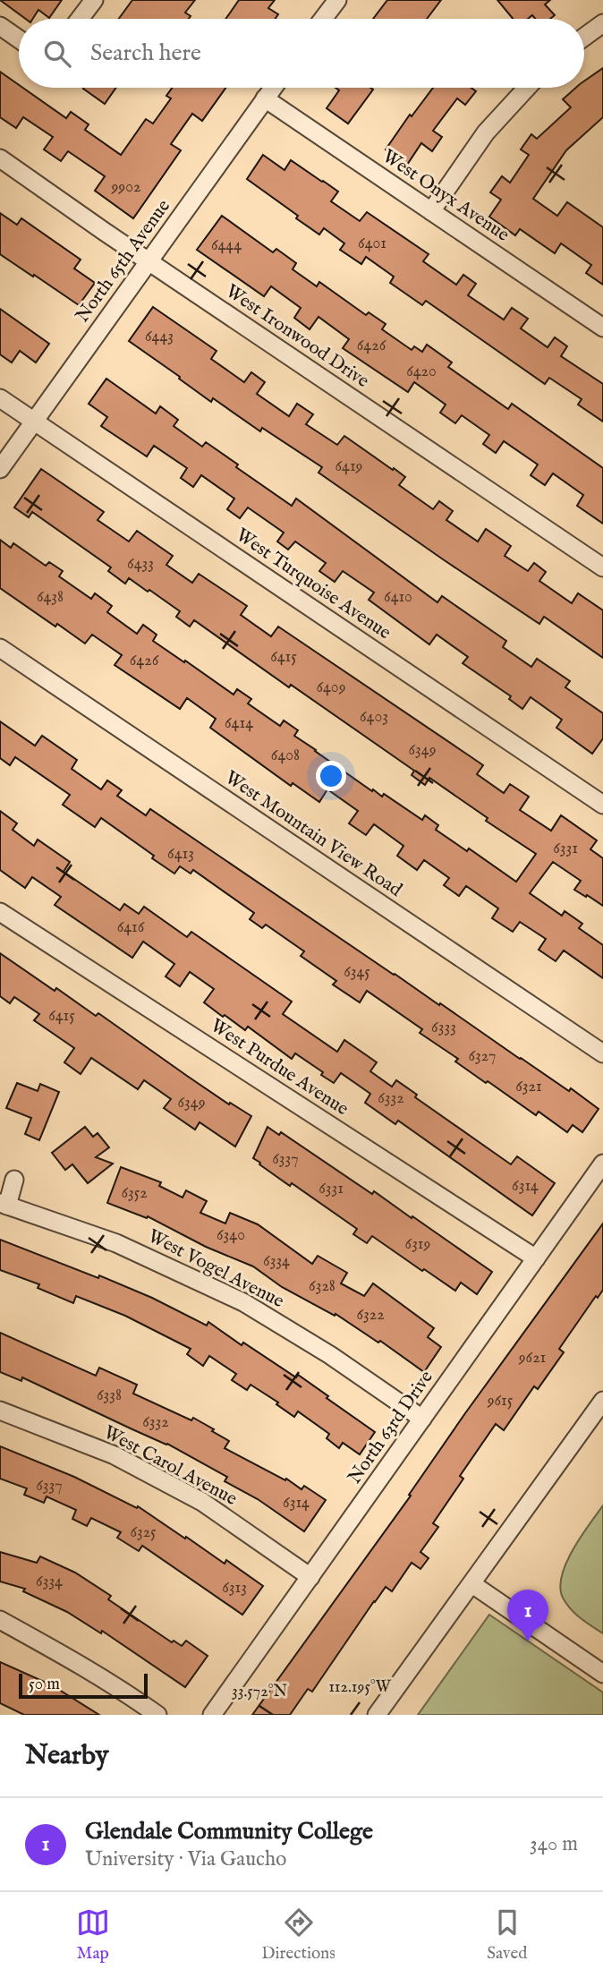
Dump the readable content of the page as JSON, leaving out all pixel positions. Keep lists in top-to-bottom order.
{
  "streets": {
    "street": [
      "West Onyx Avenue",
      "North 65th Avenue",
      "West Ironwood Drive",
      "West Turquoise Avenue",
      "West Mountain View Road",
      "West Purdue Avenue",
      "West Vogel Avenue",
      "North 63rd Drive",
      "West Carol Avenue"
    ]
  },
  "crossings": [
    ["West Onyx Avenue", "North 65th Avenue"],
    ["North 65th Avenue", "West Ironwood Drive"],
    ["North 65th Avenue", "West Turquoise Avenue"],
    ["West Purdue Avenue", "North 63rd Drive"],
    ["West Vogel Avenue", "North 63rd Drive"],
    ["North 63rd Drive", "West Carol Avenue"]
  ],
  "house_numbers": [
    "9902",
    "6401",
    "6444",
    "6443",
    "6426",
    "6420",
    "6419",
    "6433",
    "6438",
    "6410",
    "6415",
    "6426",
    "6409",
    "6403",
    "6414",
    "6349",
    "6408",
    "6331",
    "6413",
    "6416",
    "6345",
    "6415",
    "6333",
    "6327",
    "6321",
    "6332",
    "6349",
    "6337",
    "6314",
    "6331",
    "6352",
    "6340",
    "6319",
    "6334",
    "6328",
    "6322",
    "9621",
    "6338",
    "9615",
    "6332",
    "6337",
    "6314",
    "6325",
    "6334",
    "6313"
  ],
  "scale_bar": "50 m",
  "page": {
    "search": "Search here",
    "pins": "1",
    "scale": "50 m",
    "heading": "Nearby",
    "list": [
      {
        "mark": "1",
        "name": "Glendale Community College",
        "note": "University · Via Gaucho",
        "value": "340 m"
      }
    ],
    "nav": ["Map", "Directions", "Saved"]
  },
  "coordinates": ["112.195°W", "33.572°N"]
}
